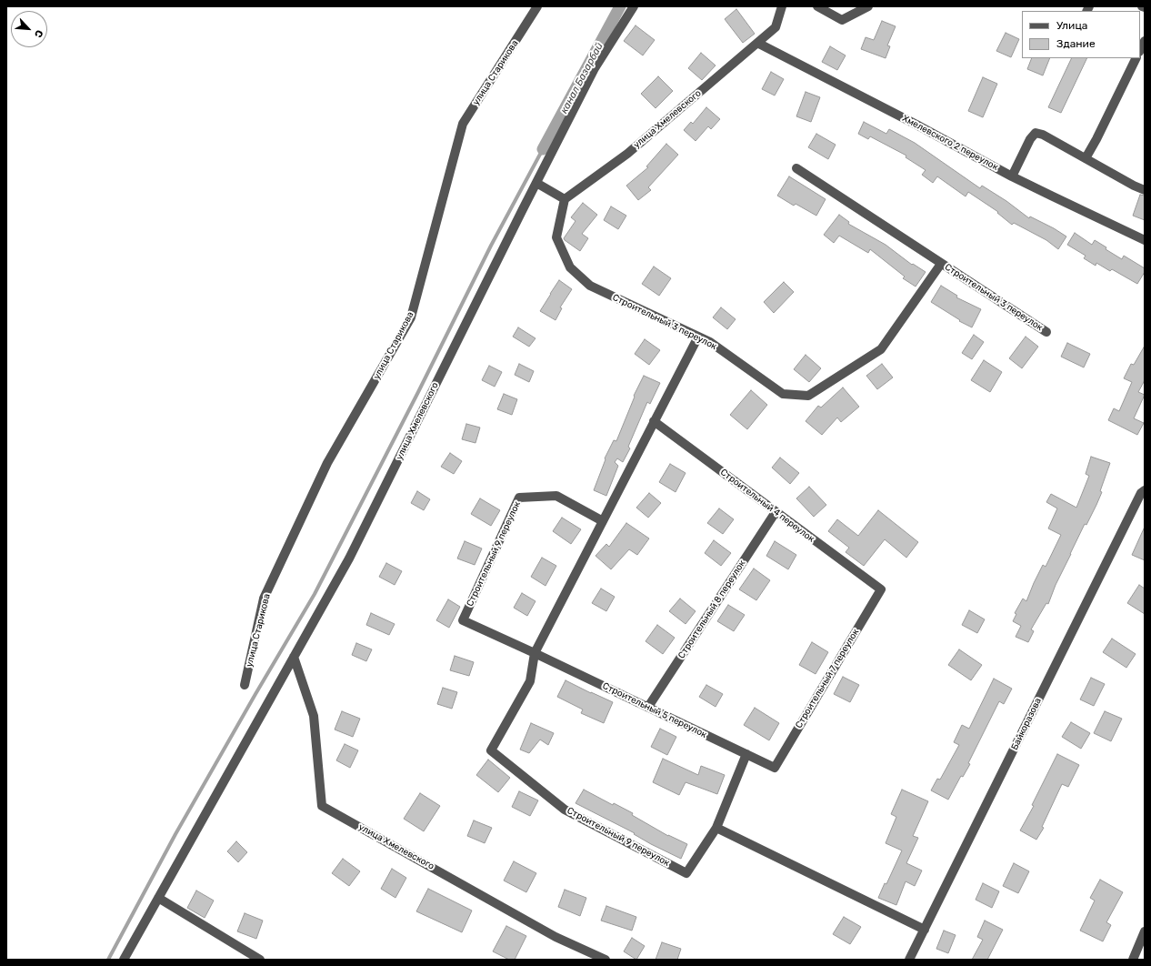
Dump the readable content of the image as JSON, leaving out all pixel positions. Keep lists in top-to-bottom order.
{
  "streets": {
    "street": [
      "улица Старикова",
      "улица Хмелевского",
      "Хмелевского 2 переулок",
      "Строительный 3 переулок",
      "Строительный 4 переулок",
      "Строительный 9 переулок",
      "Строительный 8 переулок",
      "Строительный 7 переулок",
      "Строительный 5 переулок",
      "Байкоразова"
    ]
  },
  "crossings": [
    ["улица Хмелевского", "Хмелевского 2 переулок"],
    ["улица Хмелевского", "Строительный 3 переулок"],
    ["Строительный 3 переулок", "Строительный 9 переулок"],
    ["Строительный 4 переулок", "Строительный 9 переулок"],
    ["Строительный 4 переулок", "Строительный 8 переулок"],
    ["Строительный 4 переулок", "Строительный 7 переулок"],
    ["Строительный 9 переулок", "Строительный 5 переулок"],
    ["Строительный 8 переулок", "Строительный 5 переулок"],
    ["Строительный 7 переулок", "Строительный 5 переулок"]
  ],
  "water": ["канал Базарбай"],
  "legend": ["Улица", "Здание"],
  "north": "bottom right"
}
